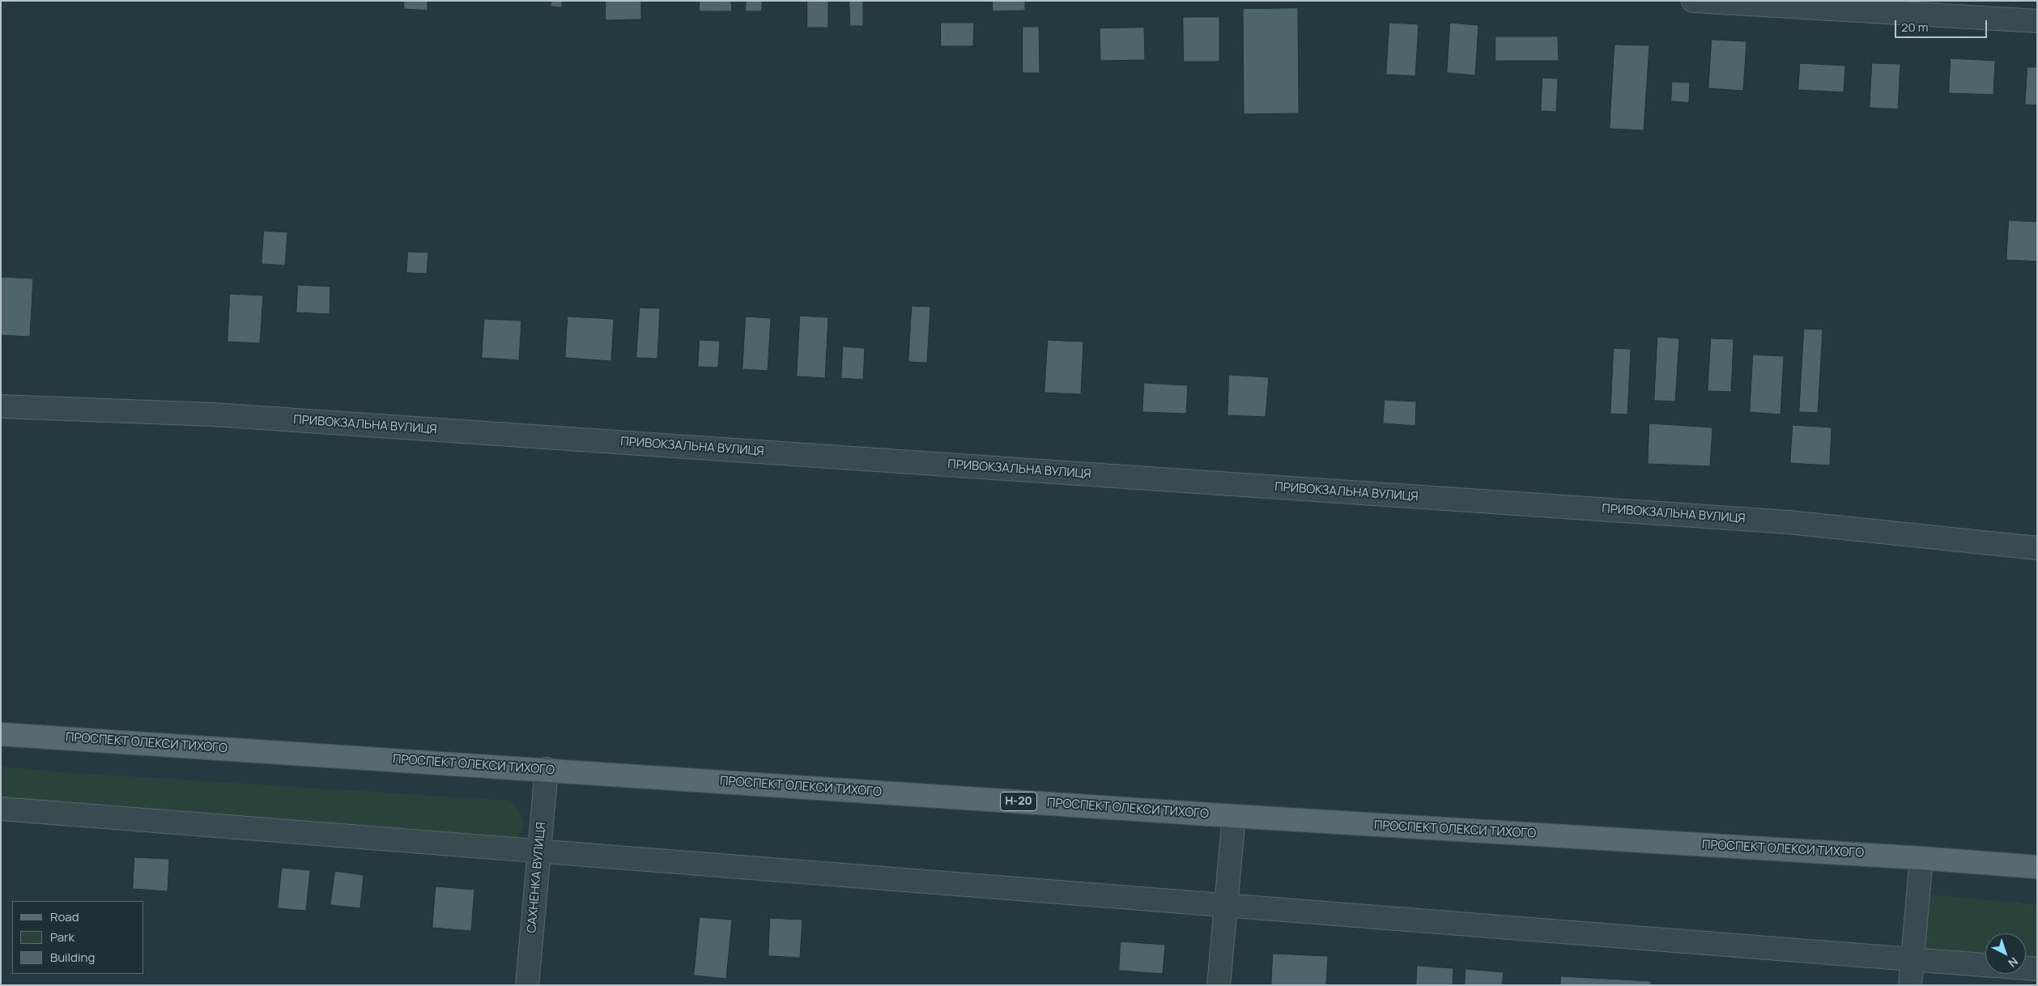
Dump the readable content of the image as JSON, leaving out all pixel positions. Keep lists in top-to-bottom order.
{
  "streets": {
    "main road": ["ПРОСПЕКТ ОЛЕКСИ ТИХОГО", "Н-20"],
    "street": ["ПРИВОКЗАЛЬНА ВУЛИЦЯ", "САХНЕНКА ВУЛИЦЯ"]
  },
  "crossings": [
    ["ПРОСПЕКТ ОЛЕКСИ ТИХОГО", "САХНЕНКА ВУЛИЦЯ"]
  ],
  "legend": ["Road", "Park", "Building"],
  "scale_bar": "20 m",
  "north": "bottom right"
}
